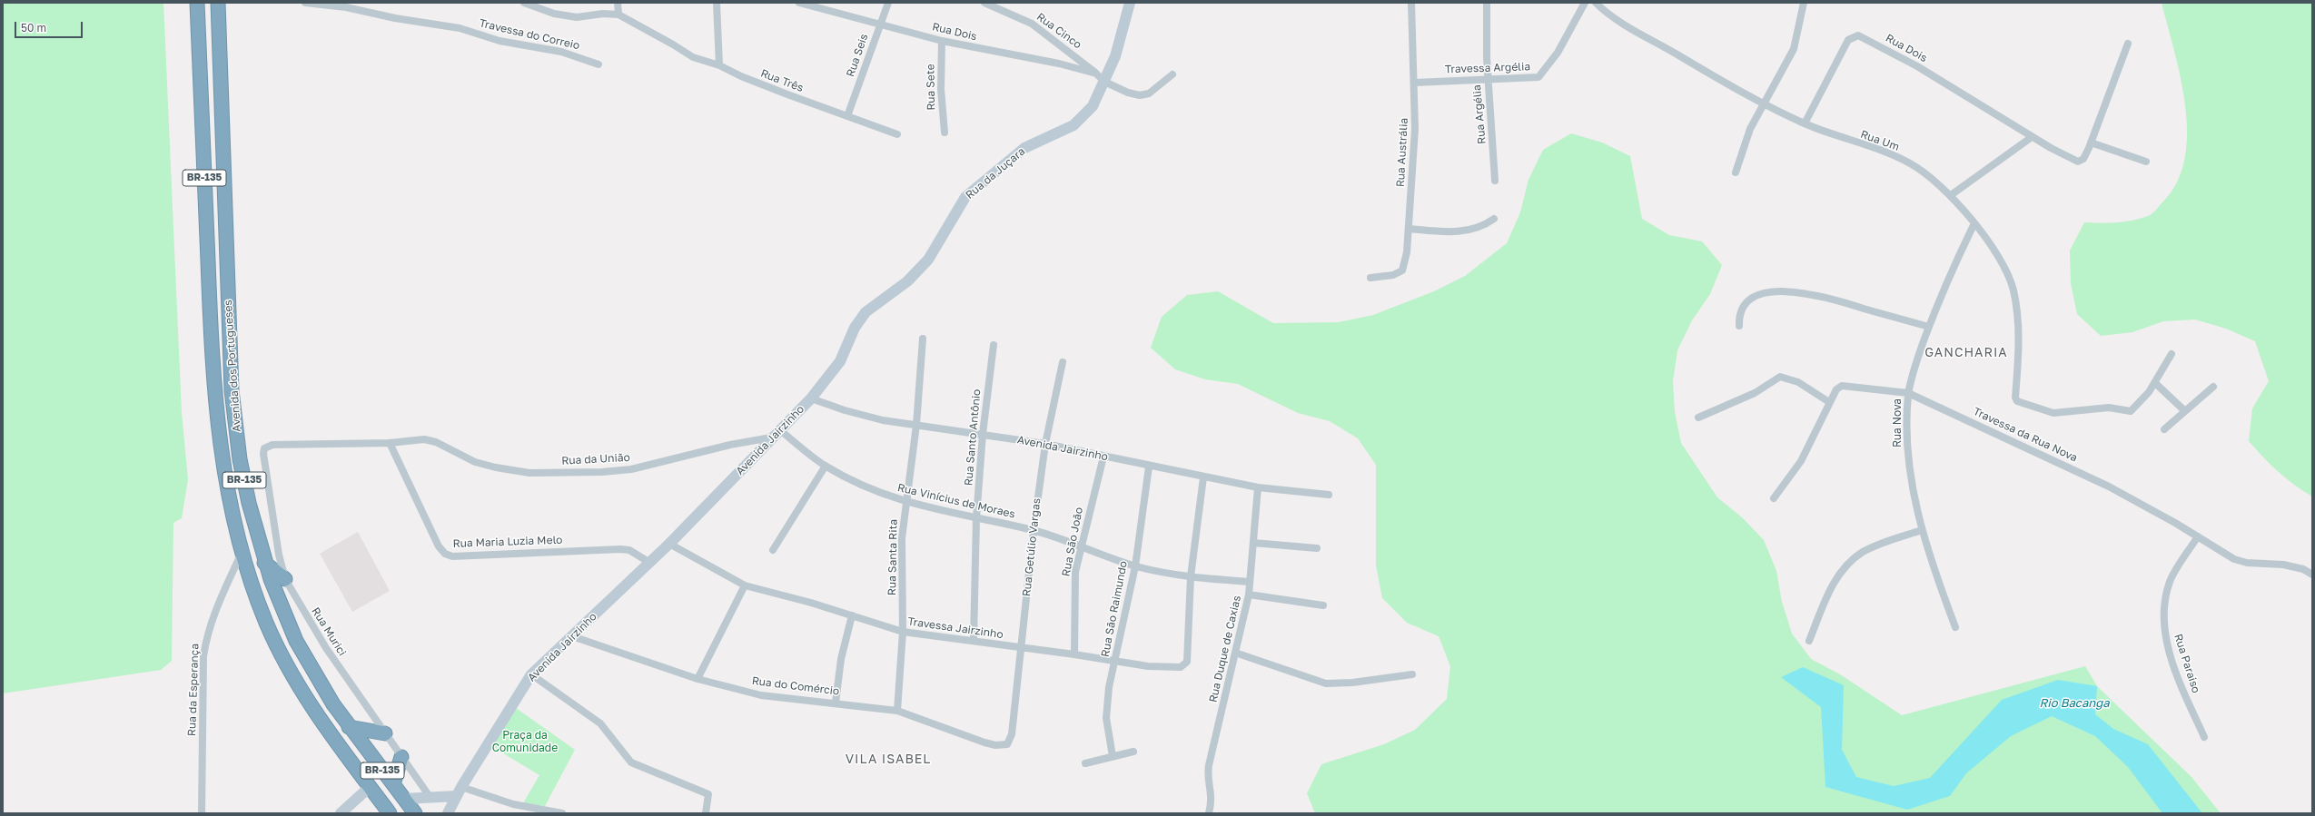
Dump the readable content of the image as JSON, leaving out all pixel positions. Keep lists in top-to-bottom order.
{
  "streets": {
    "highway": ["BR-135", "Avenida dos Portugueses"],
    "street": [
      "Rua Cinco",
      "Rua Dois",
      "Travessa do Correio",
      "Rua Seis",
      "Travessa Argélia",
      "Rua Três",
      "Rua Sete",
      "Rua Argélia",
      "Rua Um",
      "Rua Austrália",
      "Rua da Juçara",
      "Rua Nova",
      "Travessa da Rua Nova",
      "Rua Santo Antônio",
      "Avenida Jairzinho",
      "Rua da União",
      "Rua Vinícius de Moraes",
      "Rua Maria Luzia Melo",
      "Rua São João",
      "Rua Getúlio Vargas",
      "Rua Santa Rita",
      "Rua São Raimundo",
      "Travessa Jairzinho",
      "Rua Murici",
      "Rua Duque de Caxias",
      "Rua Paraiso",
      "Rua do Comércio",
      "Rua da Esperança"
    ]
  },
  "crossings": [
    ["Rua Cinco", "Rua Dois"],
    ["Rua Dois", "Rua Seis"],
    ["Rua Dois", "Rua Sete"],
    ["Rua Dois", "Rua Um"],
    ["Rua Dois", "Rua da Juçara"],
    ["Rua Seis", "Rua Três"],
    ["Travessa Argélia", "Rua Argélia"],
    ["Travessa Argélia", "Rua Austrália"],
    ["Rua Um", "Rua Nova"],
    ["Rua da Juçara", "Avenida Jairzinho"],
    ["Avenida dos Portugueses", "Rua da Esperança"],
    ["Rua Nova", "Travessa da Rua Nova"],
    ["Travessa da Rua Nova", "Rua Paraiso"],
    ["Rua Santo Antônio", "Avenida Jairzinho"],
    ["Rua Santo Antônio", "Rua Vinícius de Moraes"],
    ["Rua Santo Antônio", "Travessa Jairzinho"],
    ["Avenida Jairzinho", "Rua da União"],
    ["Avenida Jairzinho", "Rua Vinícius de Moraes"],
    ["Avenida Jairzinho", "Rua Maria Luzia Melo"],
    ["Avenida Jairzinho", "Rua São João"],
    ["Avenida Jairzinho", "Rua Getúlio Vargas"],
    ["Avenida Jairzinho", "Rua Santa Rita"],
    ["Avenida Jairzinho", "Rua São Raimundo"],
    ["Avenida Jairzinho", "Travessa Jairzinho"],
    ["Avenida Jairzinho", "Rua Duque de Caxias"],
    ["Avenida Jairzinho", "Rua do Comércio"],
    ["Rua da União", "Rua Vinícius de Moraes"],
    ["Rua da União", "Rua Maria Luzia Melo"],
    ["Rua da União", "Rua Murici"],
    ["Rua Vinícius de Moraes", "Rua São João"],
    ["Rua Vinícius de Moraes", "Rua Getúlio Vargas"],
    ["Rua Vinícius de Moraes", "Rua Santa Rita"],
    ["Rua Vinícius de Moraes", "Rua São Raimundo"],
    ["Rua Vinícius de Moraes", "Travessa Jairzinho"],
    ["Rua Vinícius de Moraes", "Rua Duque de Caxias"],
    ["Rua Maria Luzia Melo", "Rua Murici"],
    ["Rua São João", "Travessa Jairzinho"],
    ["Rua Getúlio Vargas", "Travessa Jairzinho"],
    ["Rua Getúlio Vargas", "Rua do Comércio"],
    ["Rua Santa Rita", "Travessa Jairzinho"],
    ["Rua Santa Rita", "Rua do Comércio"],
    ["Rua São Raimundo", "Travessa Jairzinho"]
  ],
  "districts": ["GANCHARIA", "VILA ISABEL"],
  "water": ["Rio Bacanga"],
  "parks": ["Praça da Comunidade"],
  "scale_bar": "50 m"
}
